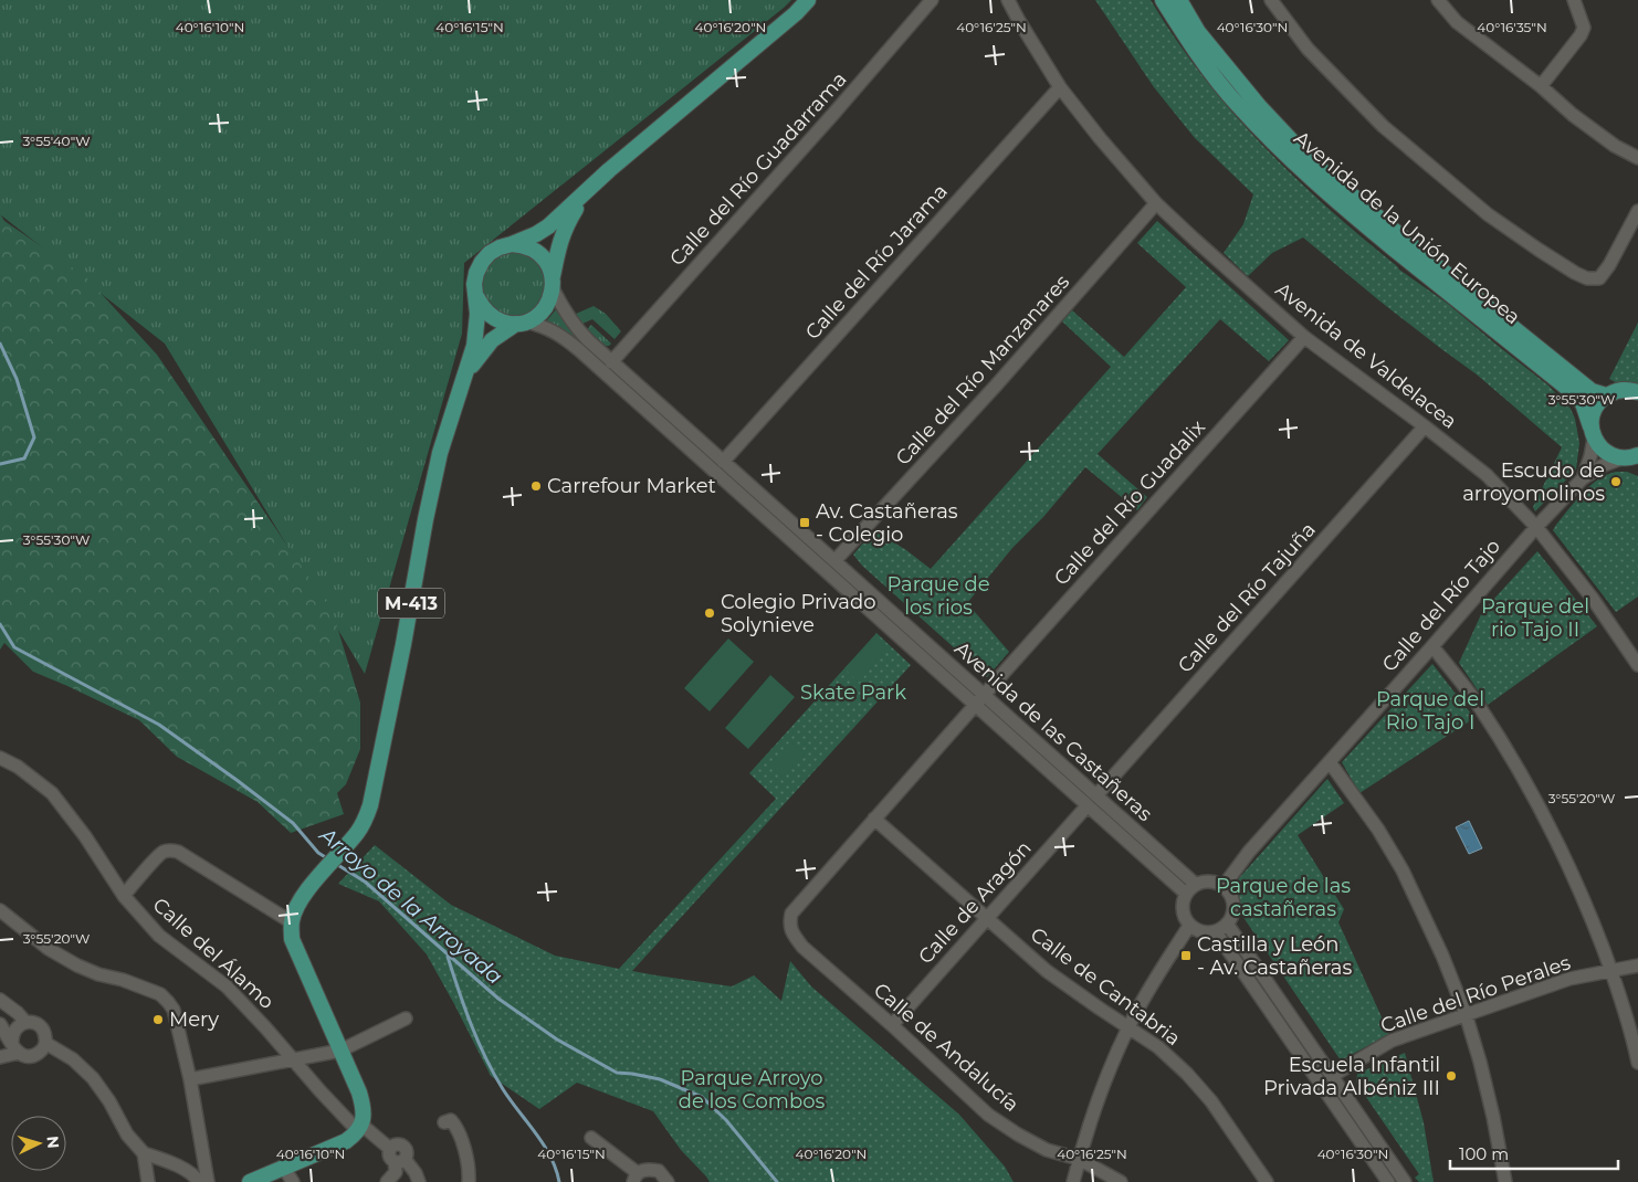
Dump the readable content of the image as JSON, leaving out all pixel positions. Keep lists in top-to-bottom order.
{
  "streets": {
    "main road": ["Avenida de la Unión Europea", "M-413"],
    "street": [
      "Calle del Río Guadarrama",
      "Calle del Río Jarama",
      "Avenida de Valdelacea",
      "Calle del Río Manzanares",
      "Calle del Río Guadalix",
      "Calle del Río Tajuña",
      "Calle del Río Tajo",
      "Avenida de las Castañeras",
      "Calle de Aragón",
      "Calle del Álamo",
      "Calle de Cantabria",
      "Calle del Río Perales",
      "Calle de Andalucía"
    ]
  },
  "crossings": [
    ["Calle del Río Guadarrama", "Avenida de las Castañeras"],
    ["Avenida de la Unión Europea", "Calle del Río Tajo"],
    ["Calle del Río Jarama", "Avenida de Valdelacea"],
    ["Calle del Río Jarama", "Avenida de las Castañeras"],
    ["Avenida de Valdelacea", "Calle del Río Manzanares"],
    ["Avenida de Valdelacea", "Calle del Río Guadalix"],
    ["Avenida de Valdelacea", "Calle del Río Tajuña"],
    ["Avenida de Valdelacea", "Calle del Río Tajo"],
    ["Calle del Río Manzanares", "Avenida de las Castañeras"],
    ["Calle del Río Guadalix", "Avenida de las Castañeras"],
    ["Calle del Río Guadalix", "Calle de Cantabria"],
    ["Calle del Río Guadalix", "Calle de Andalucía"],
    ["Calle del Río Tajuña", "Avenida de las Castañeras"],
    ["M-413", "Avenida de las Castañeras"],
    ["Calle del Río Tajo", "Avenida de las Castañeras"],
    ["Avenida de las Castañeras", "Calle de Aragón"],
    ["Calle de Aragón", "Calle de Cantabria"],
    ["Calle de Aragón", "Calle de Andalucía"]
  ],
  "water": ["Arroyo de la Arroyada"],
  "parks": [
    "Parque de los rios",
    "Parque del rio Tajo II",
    "Skate Park",
    "Parque del Rio Tajo I",
    "Parque de las castañeras",
    "Parque Arroyo de los Combos"
  ],
  "places": {
    "other": [
      "Escudo de arroyomolinos",
      "Carrefour Market",
      "Colegio Privado Solynieve",
      "Mery",
      "Escuela Infantil Privada Albéniz III"
    ],
    "transit": ["Av. Castañeras - Colegio", "Castilla y León - Av. Castañeras"]
  },
  "scale_bar": "100 m",
  "north": "right",
  "coordinates": [
    "40°16'10\"N",
    "40°16'15\"N",
    "40°16'20\"N",
    "40°16'25\"N",
    "40°16'30\"N",
    "40°16'35\"N",
    "3°55'40\"W",
    "3°55'30\"W",
    "3°55'20\"W"
  ]
}
